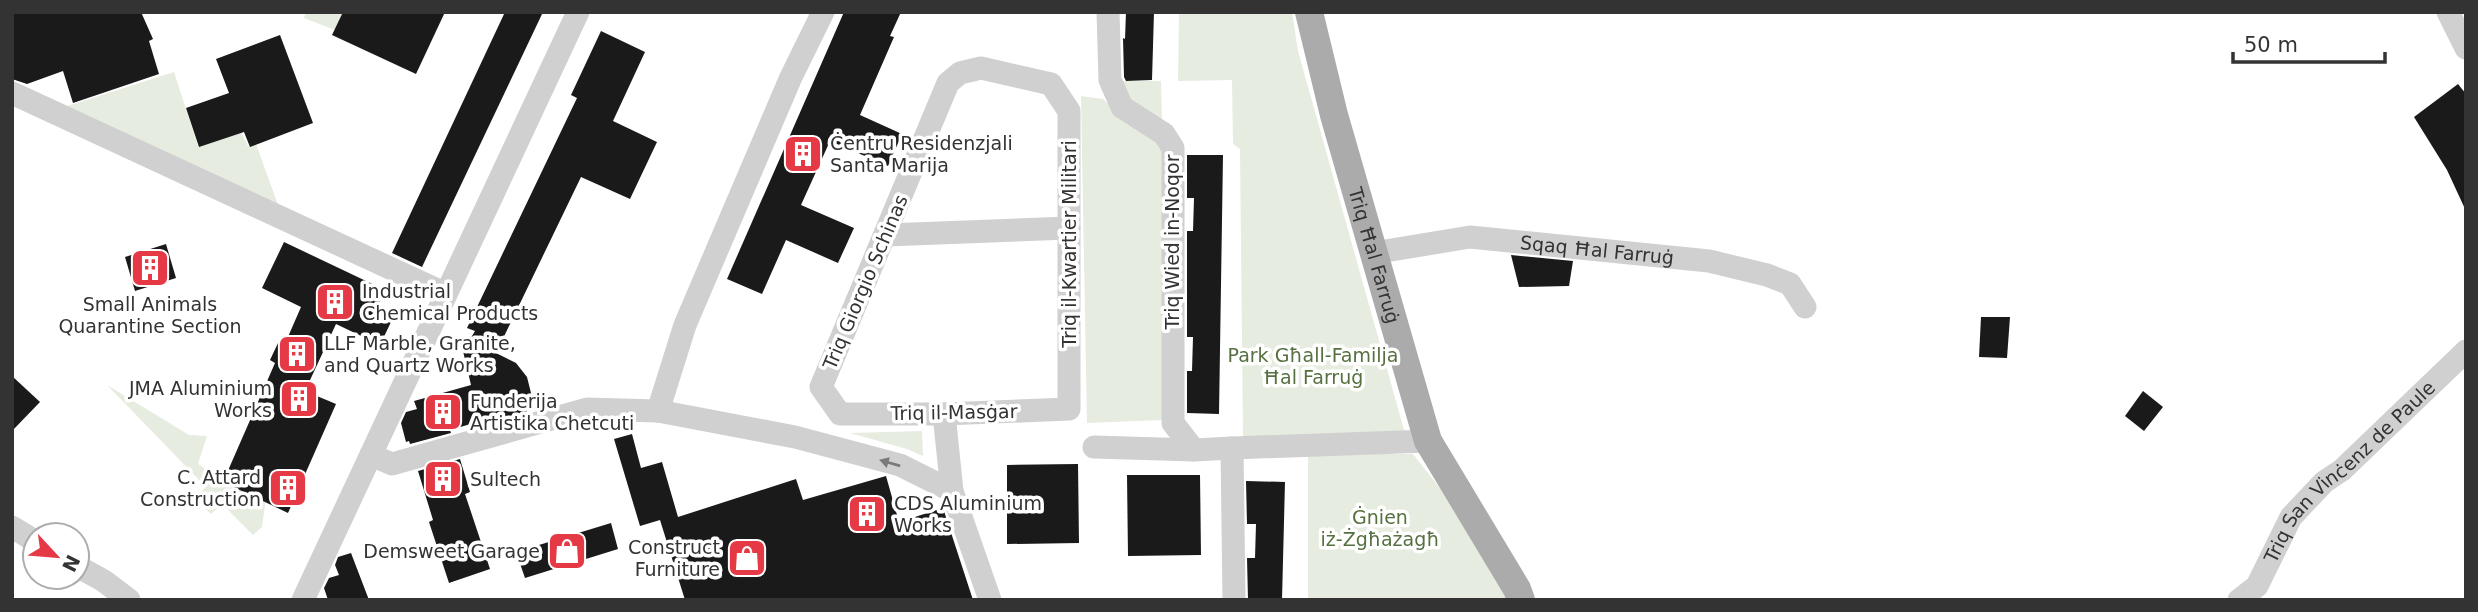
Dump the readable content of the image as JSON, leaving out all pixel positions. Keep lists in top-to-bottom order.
{
  "streets": {
    "main road": ["Triq Ħal Farruġ"],
    "street": [
      "Triq Wied in-Noqor",
      "Triq il-Kwartier Militari",
      "Sqaq Ħal Farruġ",
      "Triq Giorgio Schinas",
      "Triq il-Masġar",
      "Triq San Vinċenz de Paule"
    ]
  },
  "crossings": [
    ["Triq il-Kwartier Militari", "Triq Giorgio Schinas"],
    ["Triq il-Kwartier Militari", "Triq il-Masġar"],
    ["Sqaq Ħal Farruġ", "Triq Ħal Farruġ"],
    ["Triq Giorgio Schinas", "Triq il-Masġar"]
  ],
  "parks": ["Park Għall-Familja Ħal Farruġ", "Ġnien iż-Żgħażagħ"],
  "places": {
    "building": [
      "Ċentru Residenzjali Santa Marija",
      "Small Animals Quarantine Section",
      "Industrial Chemical Products",
      "LLF Marble, Granite, and Quartz Works",
      "JMA Aluminium Works",
      "Funderija Artistika Chetcuti",
      "Sultech",
      "C. Attard Construction",
      "CDS Aluminium Works"
    ],
    "shop": ["Demsweet Garage", "Construct Furniture"]
  },
  "scale_bar": "50 m",
  "north": "bottom right"
}
